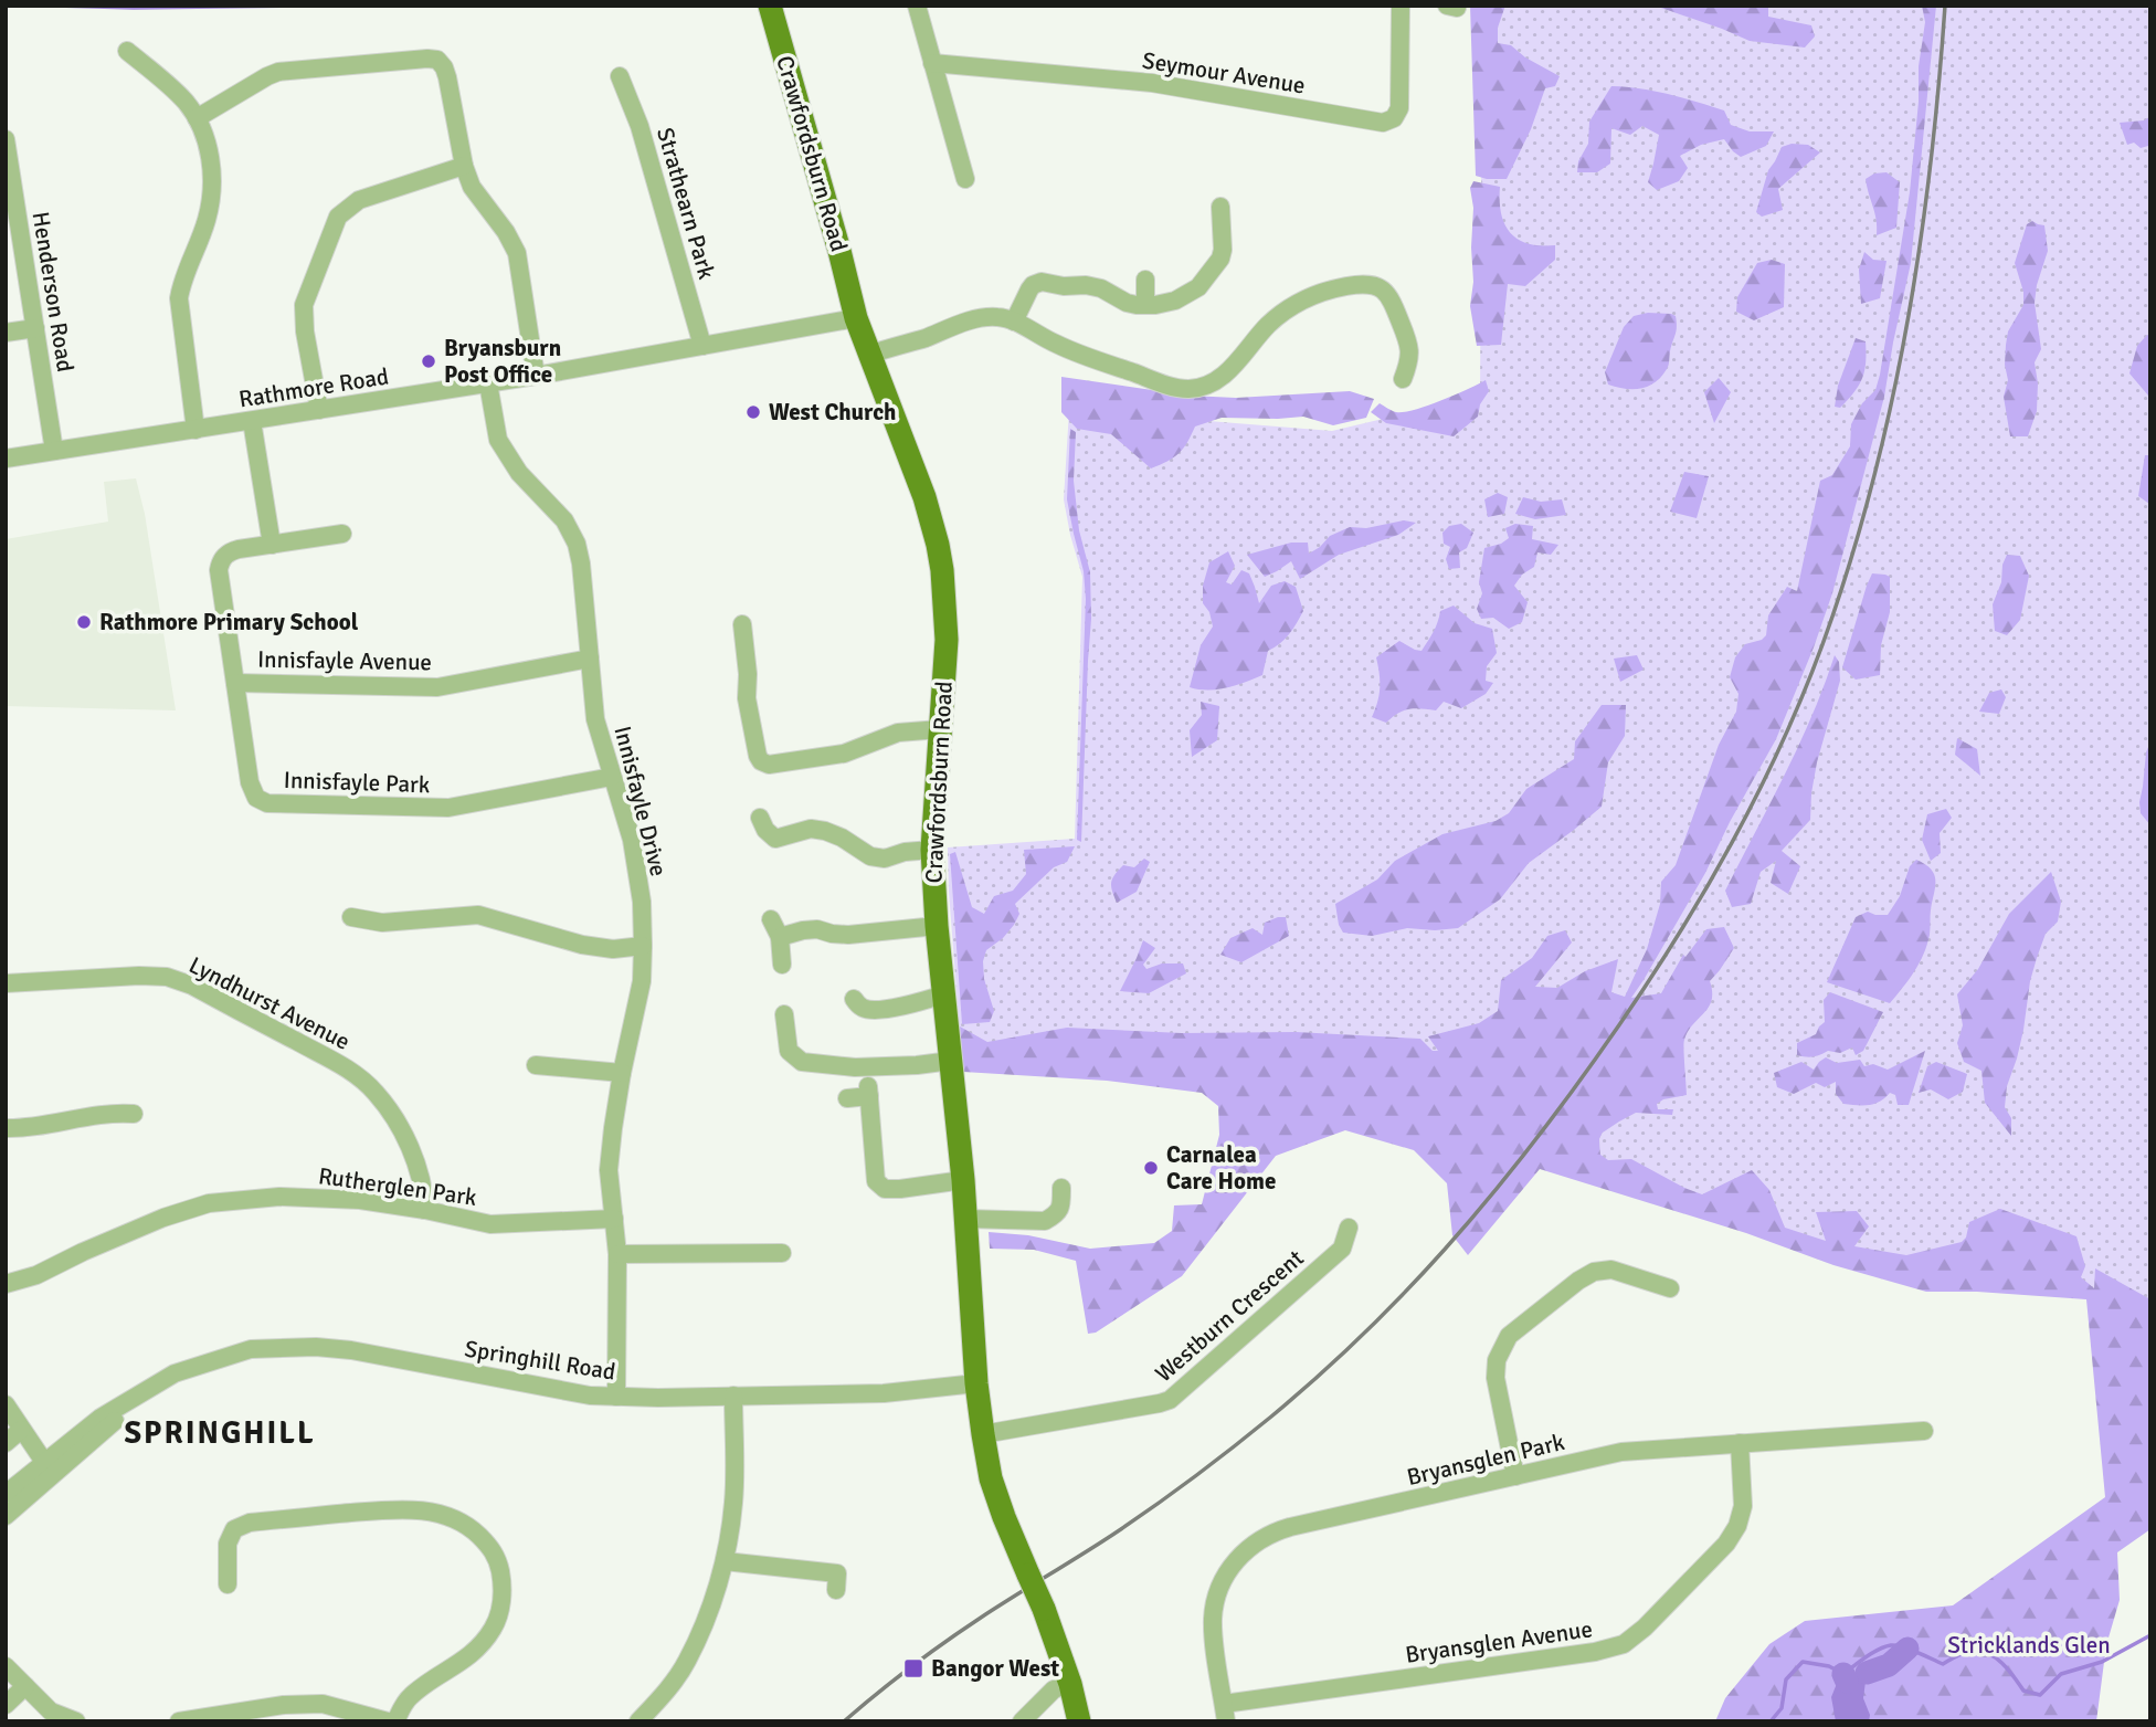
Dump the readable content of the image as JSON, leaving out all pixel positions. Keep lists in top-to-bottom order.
{
  "streets": {
    "main road": ["Crawfordsburn Road"],
    "street": [
      "Seymour Avenue",
      "Strathearn Park",
      "Henderson Road",
      "Rathmore Road",
      "Innisfayle Avenue",
      "Innisfayle Park",
      "Innisfayle Drive",
      "Lyndhurst Avenue",
      "Rutherglen Park",
      "Westburn Crescent",
      "Springhill Road",
      "Bryansglen Park",
      "Bryansglen Avenue"
    ]
  },
  "crossings": [
    ["Crawfordsburn Road", "Rathmore Road"],
    ["Crawfordsburn Road", "Westburn Crescent"],
    ["Crawfordsburn Road", "Springhill Road"],
    ["Strathearn Park", "Rathmore Road"],
    ["Henderson Road", "Rathmore Road"],
    ["Rathmore Road", "Innisfayle Drive"],
    ["Innisfayle Avenue", "Innisfayle Park"],
    ["Innisfayle Avenue", "Innisfayle Drive"],
    ["Innisfayle Park", "Innisfayle Drive"],
    ["Innisfayle Drive", "Rutherglen Park"],
    ["Innisfayle Drive", "Springhill Road"],
    ["Lyndhurst Avenue", "Rutherglen Park"],
    ["Bryansglen Park", "Bryansglen Avenue"]
  ],
  "districts": ["SPRINGHILL"],
  "parks": ["Stricklands Glen"],
  "places": {
    "other": [
      "Bryansburn Post Office",
      "West Church",
      "Rathmore Primary School",
      "Carnalea Care Home"
    ],
    "transit": ["Bangor West"]
  }
}
